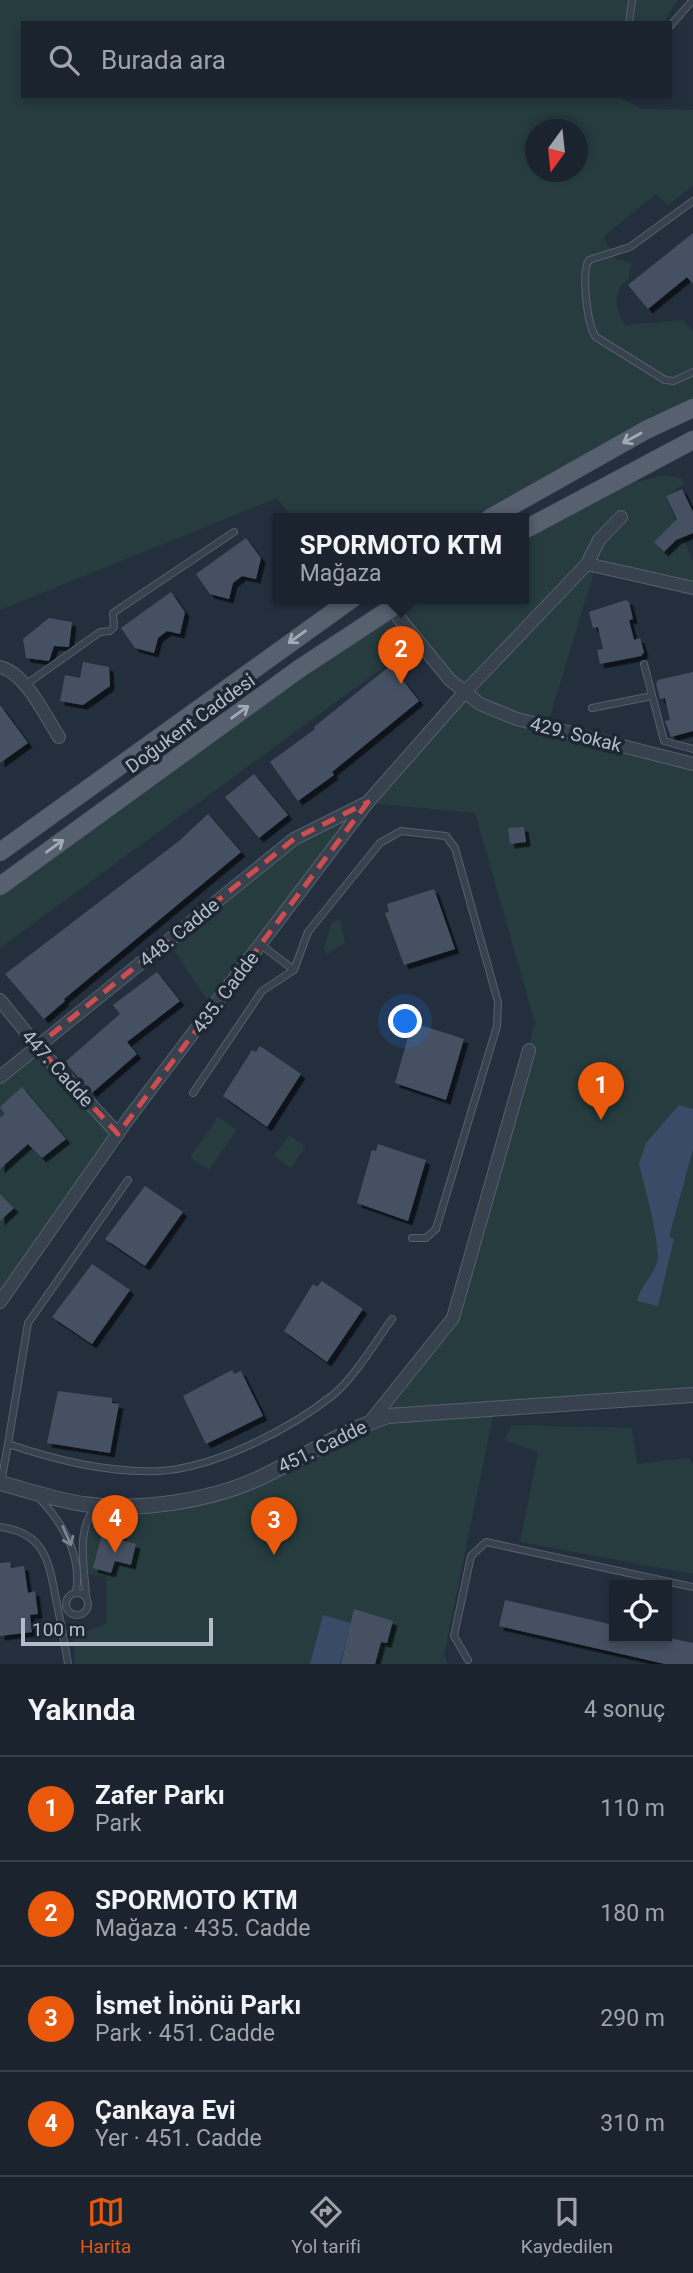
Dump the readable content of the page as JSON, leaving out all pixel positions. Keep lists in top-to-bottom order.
{
  "streets": {
    "main road": ["Doğukent Caddesi"],
    "street": [
      "429. Sokak",
      "448. Cadde",
      "435. Cadde",
      "447. Cadde",
      "451. Cadde"
    ]
  },
  "crossings": [
    ["Doğukent Caddesi", "429. Sokak"],
    ["429. Sokak", "435. Cadde"],
    ["448. Cadde", "435. Cadde"],
    ["448. Cadde", "447. Cadde"],
    ["435. Cadde", "447. Cadde"]
  ],
  "scale_bar": "100 m",
  "north": "bottom",
  "page": {
    "search": "Burada ara",
    "popup": ["SPORMOTO KTM", "Mağaza"],
    "pins": [
      "2",
      "1",
      "4",
      "3"
    ],
    "scale": "100 m",
    "heading": ["Yakında", "4 sonuç"],
    "list": [
      {
        "mark": "1",
        "name": "Zafer Parkı",
        "note": "Park",
        "value": "110 m"
      },
      {
        "mark": "2",
        "name": "SPORMOTO KTM",
        "note": "Mağaza · 435. Cadde",
        "value": "180 m"
      },
      {
        "mark": "3",
        "name": "İsmet İnönü Parkı",
        "note": "Park · 451. Cadde",
        "value": "290 m"
      },
      {
        "mark": "4",
        "name": "Çankaya Evi",
        "note": "Yer · 451. Cadde",
        "value": "310 m"
      }
    ],
    "nav": ["Harita", "Yol tarifi", "Kaydedilen"]
  }
}
